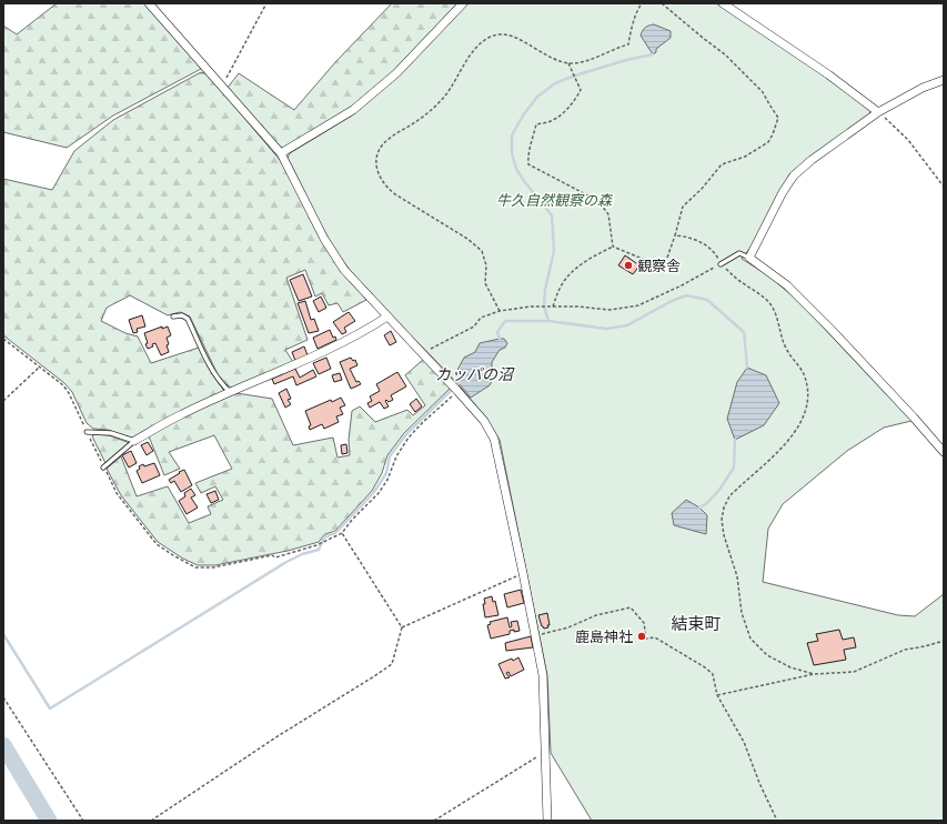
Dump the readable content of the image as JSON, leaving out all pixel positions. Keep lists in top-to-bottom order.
{
  "districts": ["結束町"],
  "water": ["カッパの沼"],
  "parks": ["牛久自然観察の森"],
  "places": ["観察舎", "鹿島神社"]
}
